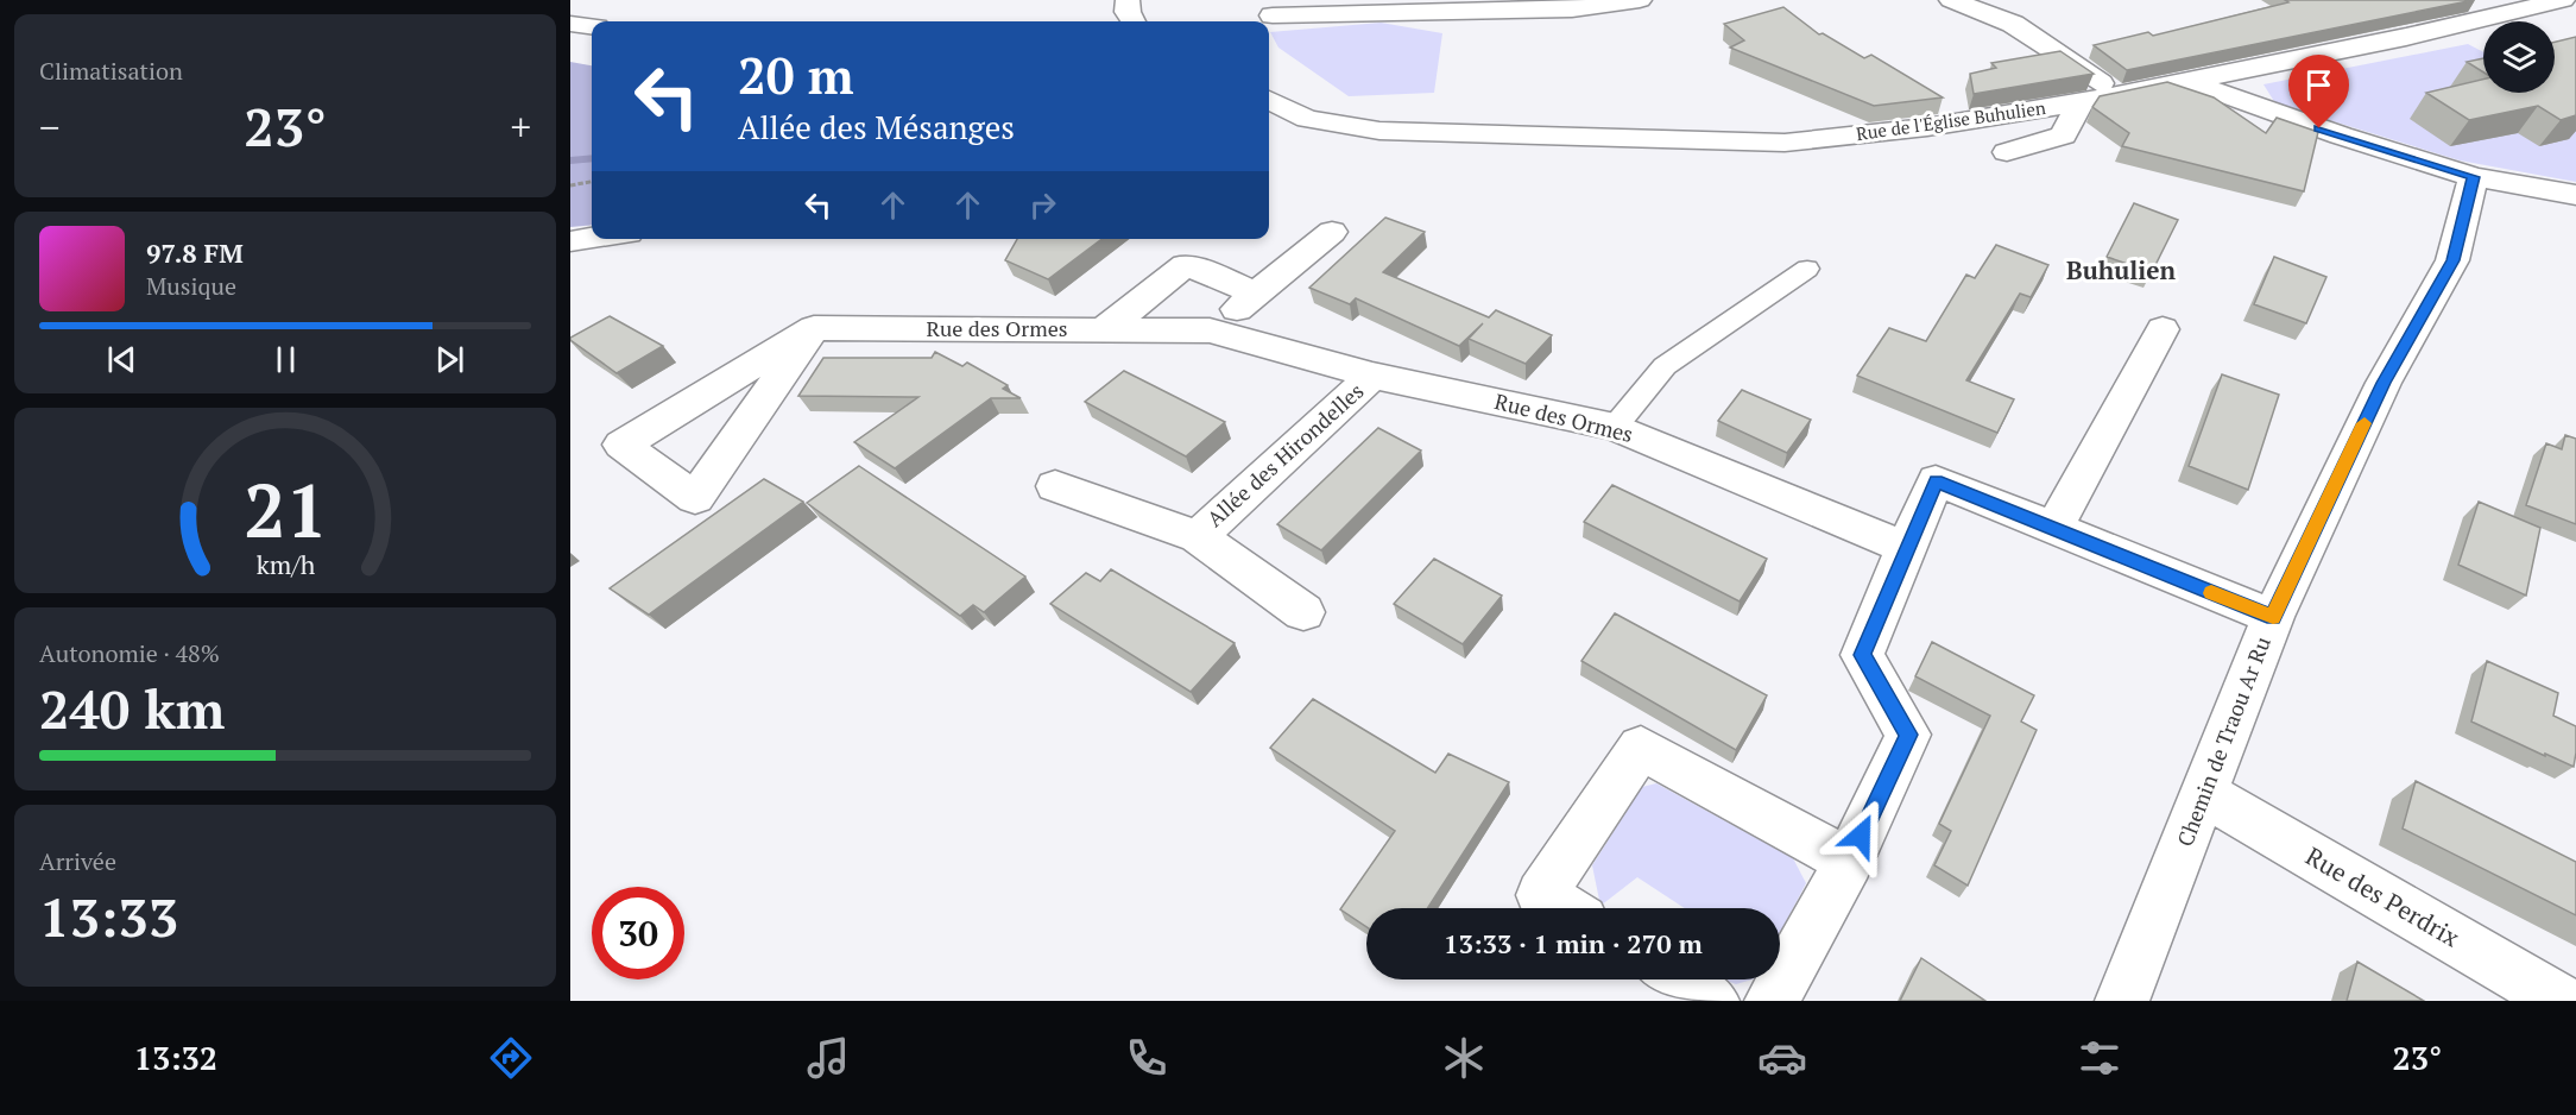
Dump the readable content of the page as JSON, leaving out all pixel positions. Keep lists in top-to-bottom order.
{
  "streets": {
    "main road": [
      "Rue de l'Église Buhulien",
      "Rue des Ormes",
      "Allée des Hirondelles",
      "Chemin de Traou Ar Ru",
      "Rue des Perdrix"
    ]
  },
  "crossings": [
    ["Rue des Ormes", "Allée des Hirondelles"],
    ["Chemin de Traou Ar Ru", "Rue des Perdrix"]
  ],
  "districts": ["Buhulien"],
  "page": {
    "tile": [
      "Climatisation",
      ["Autonomie · 48%", "240 km"],
      ["Arrivée", "13:33"]
    ],
    "turn": ["20 m", "Allée des Mésanges"],
    "heat": ["−", "23°", "+"],
    "song": ["97.8 FM", "Musique"],
    "limit": "30",
    "trip": "13:33 · 1 min · 270 m",
    "tabs": ["13:32", "23°"],
    "gauge": ["21", "km/h"]
  }
}
